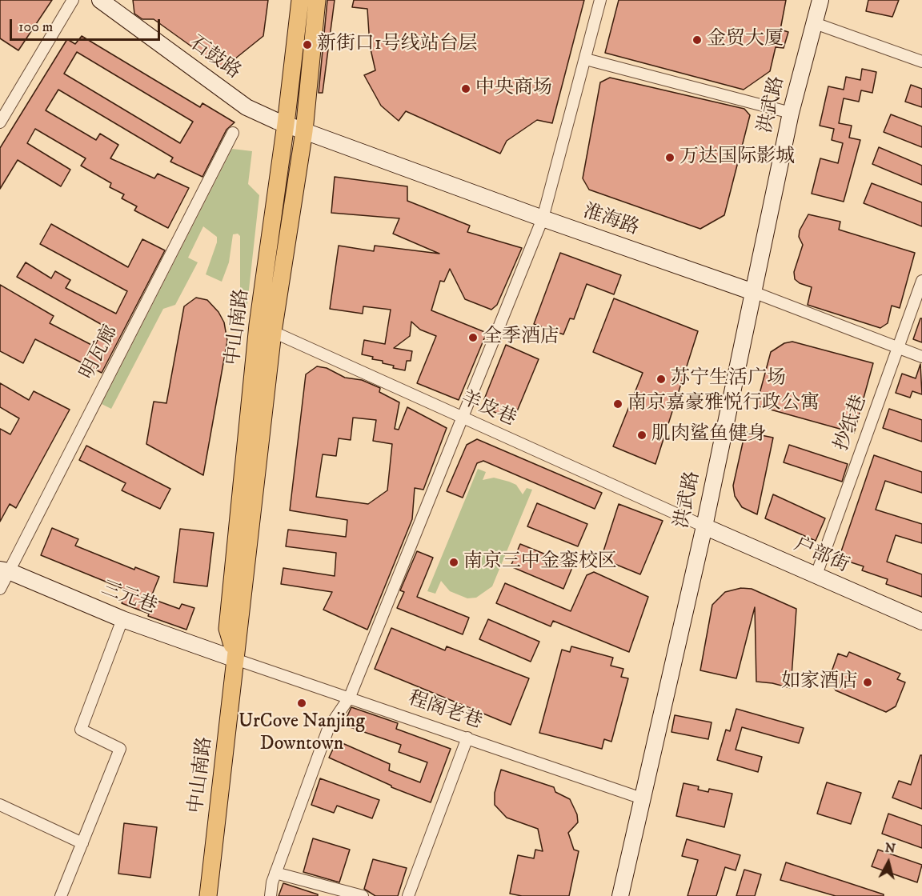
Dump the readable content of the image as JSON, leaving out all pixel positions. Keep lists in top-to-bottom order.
{
  "streets": {
    "main road": [
      "石鼓路",
      "洪武路",
      "淮海路",
      "中山南路",
      "户部街",
      "三元巷"
    ],
    "street": [
      "明瓦廊",
      "羊皮巷",
      "抄纸巷",
      "程阁老巷"
    ]
  },
  "crossings": [
    ["石鼓路", "淮海路"],
    ["石鼓路", "中山南路"],
    ["洪武路", "淮海路"],
    ["洪武路", "羊皮巷"],
    ["洪武路", "户部街"],
    ["洪武路", "程阁老巷"],
    ["淮海路", "中山南路"],
    ["淮海路", "抄纸巷"],
    ["中山南路", "羊皮巷"],
    ["中山南路", "三元巷"],
    ["中山南路", "程阁老巷"],
    ["明瓦廊", "三元巷"],
    ["羊皮巷", "户部街"],
    ["抄纸巷", "户部街"],
    ["三元巷", "程阁老巷"]
  ],
  "places": [
    "金贸大厦",
    "新街口1号线站台层",
    "中央商场",
    "万达国际影城",
    "全季酒店",
    "苏宁生活广场",
    "南京嘉豪雅悦行政公寓",
    "肌肉鲨鱼健身",
    "南京三中金銮校区",
    "如家酒店",
    "UrCove Nanjing Downtown"
  ],
  "scale_bar": "100 m",
  "north": "top"
}
